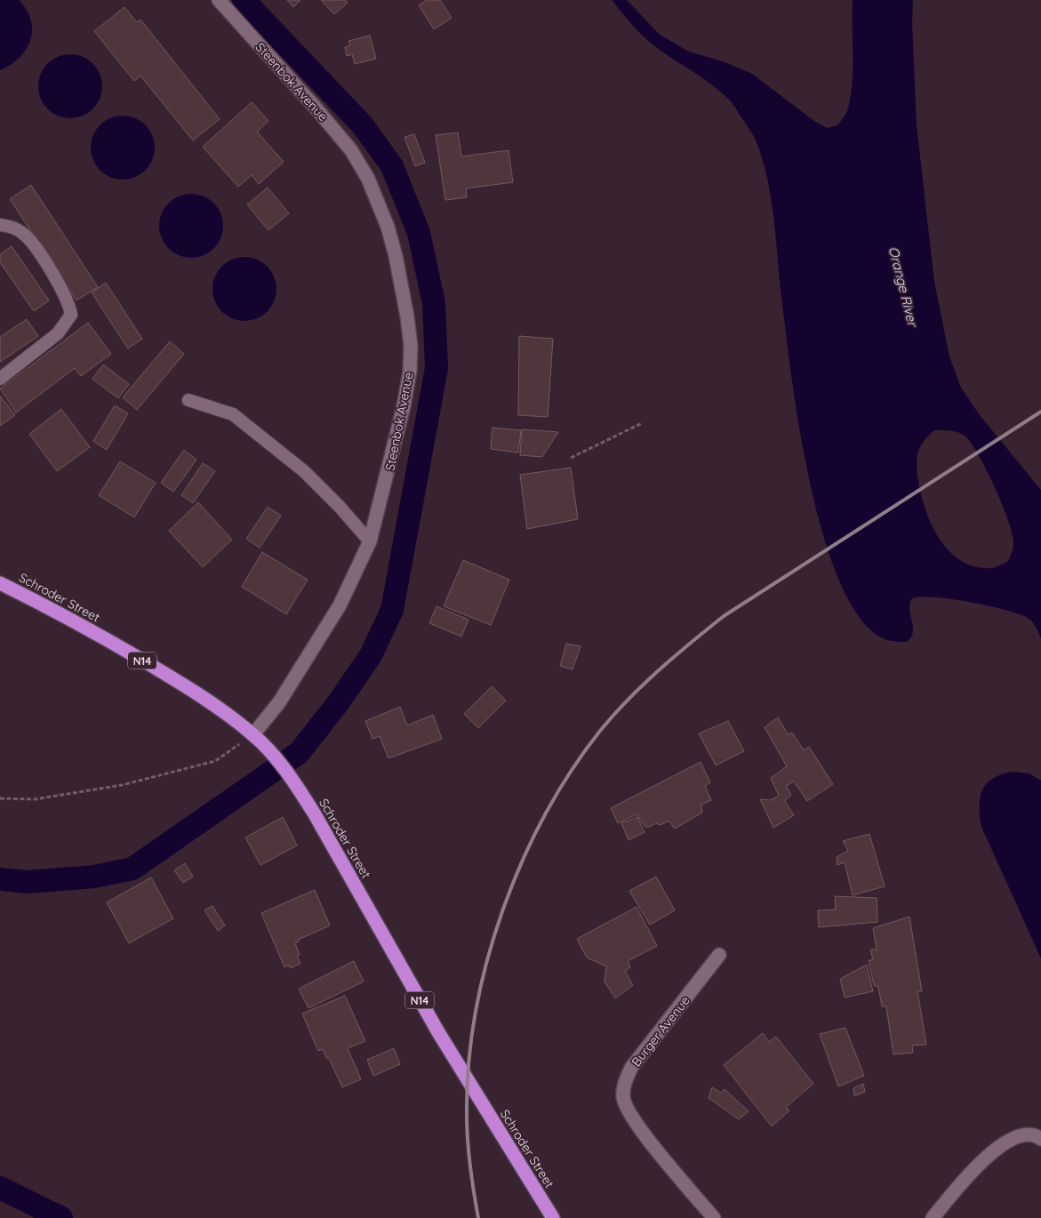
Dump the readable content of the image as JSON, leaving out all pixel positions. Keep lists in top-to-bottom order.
{
  "streets": {
    "highway": ["Schroder Street", "N14"],
    "street": ["Steenbok Avenue", "Burger Avenue"]
  },
  "crossings": [
    ["Steenbok Avenue", "Schroder Street"]
  ],
  "water": ["Orange River"]
}
